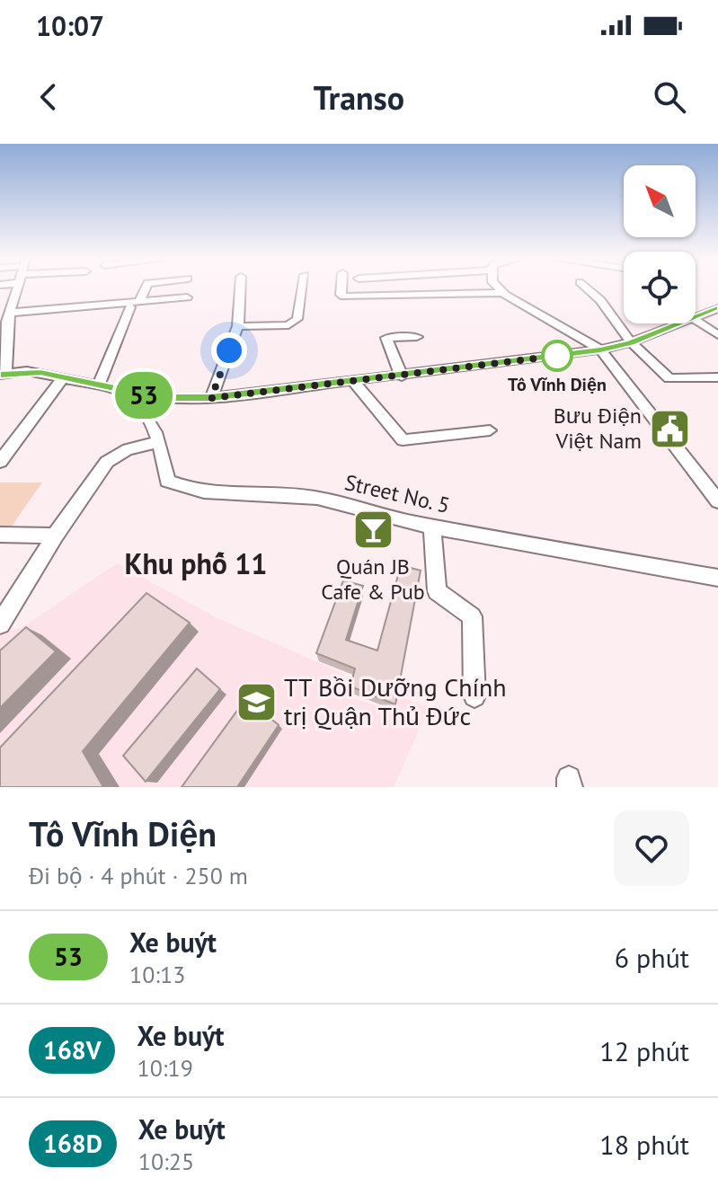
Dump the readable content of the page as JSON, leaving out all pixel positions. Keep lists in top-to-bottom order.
{
  "streets": {
    "street": ["Street No. 5"]
  },
  "districts": ["Khu phố 11"],
  "places": {
    "other": ["Tô Vĩnh Diện"],
    "public building": ["Bưu Điện Việt Nam"],
    "bar": ["Quán JB Cafe & Pub"],
    "school or university": ["TT Bồi Dưỡng Chính trị Quận Thủ Đức"]
  },
  "lines": ["bus line 53"],
  "north": "top left",
  "page": {
    "status": "10:07",
    "header": "Transo",
    "on_map": "53",
    "heading": ["Tô Vĩnh Diện", "Đi bộ · 4 phút · 250 m"],
    "list": [
      {
        "mark": "53",
        "name": "Xe buýt",
        "note": "10:13",
        "value": "6 phút"
      },
      {
        "mark": "168V",
        "name": "Xe buýt",
        "note": "10:19",
        "value": "12 phút"
      },
      {
        "mark": "168D",
        "name": "Xe buýt",
        "note": "10:25",
        "value": "18 phút"
      }
    ]
  }
}
